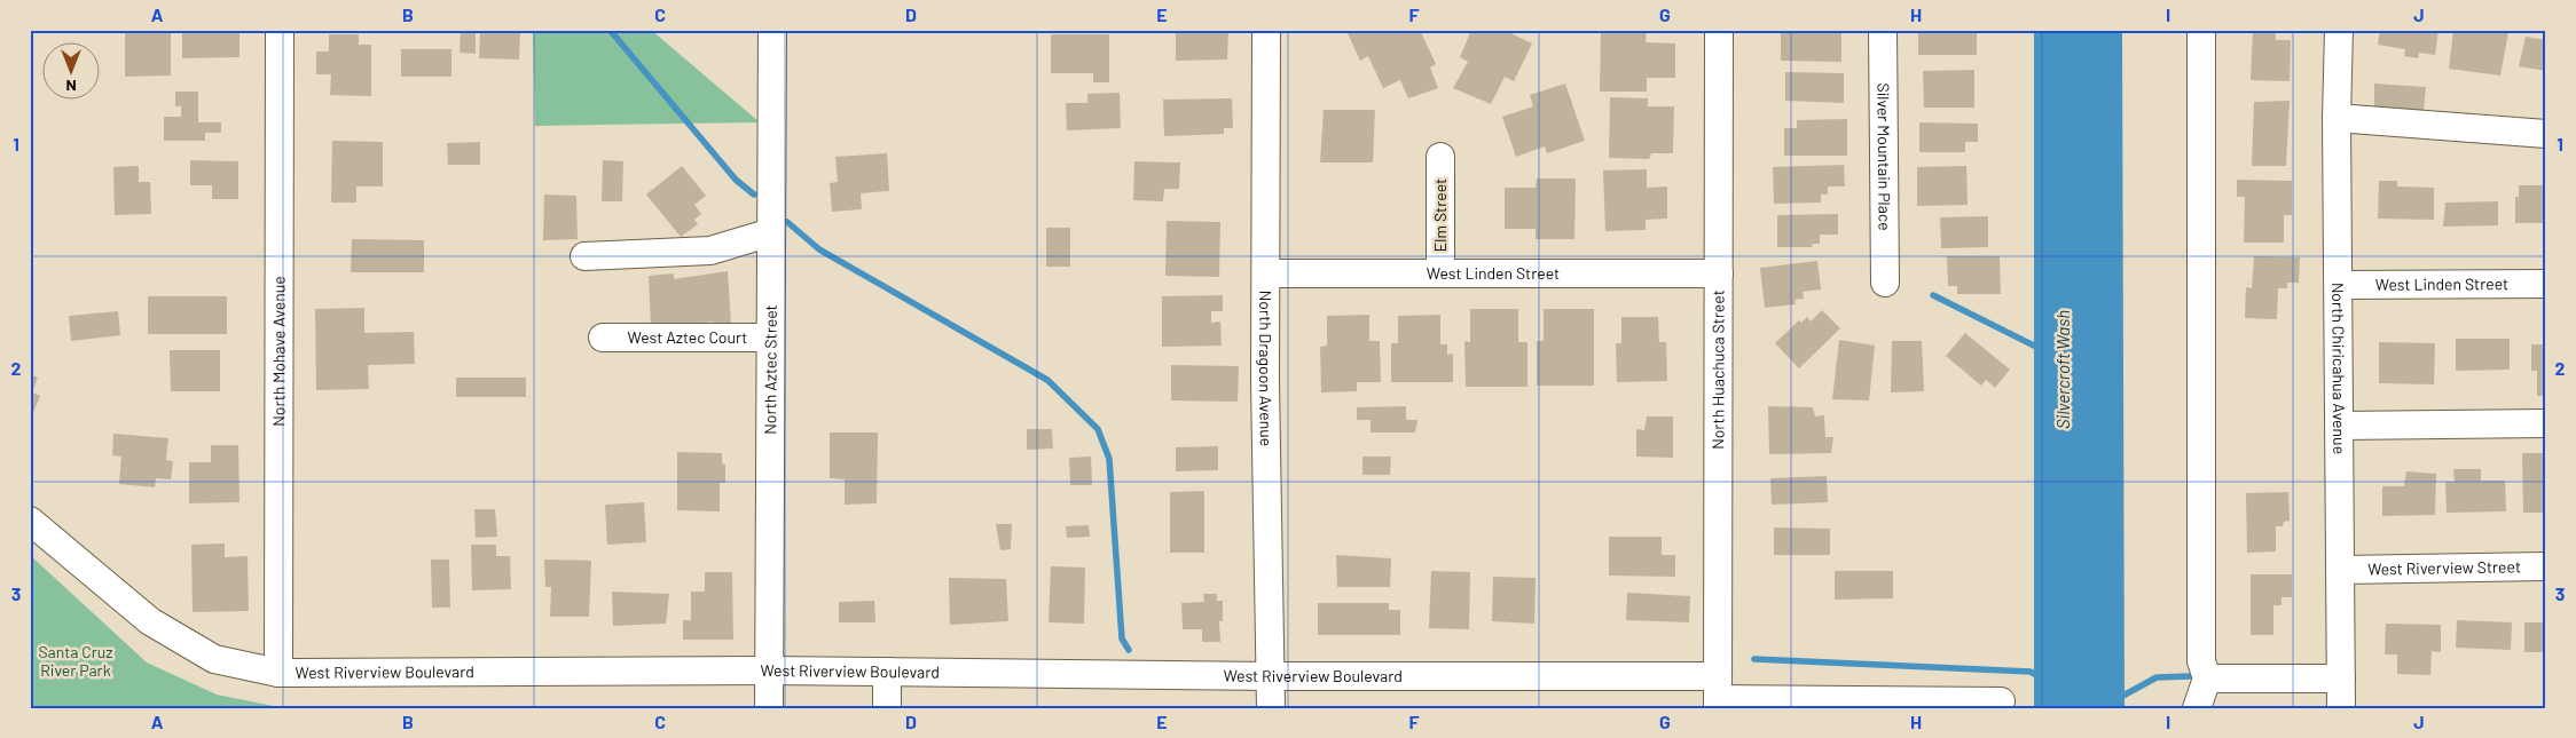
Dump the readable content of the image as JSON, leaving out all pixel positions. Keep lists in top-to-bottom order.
{
  "streets": {
    "street": [
      "Silver Mountain Place",
      "Elm Street",
      "West Linden Street",
      "West Aztec Court",
      "North Mohave Avenue",
      "North Chiricahua Avenue",
      "North Aztec Street",
      "North Dragoon Avenue",
      "North Huachuca Street",
      "West Riverview Street",
      "West Riverview Boulevard"
    ]
  },
  "crossings": [
    ["Elm Street", "West Linden Street"],
    ["West Linden Street", "North Chiricahua Avenue"],
    ["West Linden Street", "North Dragoon Avenue"],
    ["West Linden Street", "North Huachuca Street"],
    ["West Aztec Court", "North Aztec Street"],
    ["North Mohave Avenue", "West Riverview Boulevard"],
    ["North Chiricahua Avenue", "West Riverview Street"],
    ["North Aztec Street", "West Riverview Boulevard"],
    ["North Dragoon Avenue", "West Riverview Boulevard"],
    ["North Huachuca Street", "West Riverview Boulevard"]
  ],
  "water": ["Silvercroft Wash"],
  "parks": ["Santa Cruz River Park"],
  "north": "bottom",
  "grid": {
    "columns": [
      "A",
      "B",
      "C",
      "D",
      "E",
      "F",
      "G",
      "H",
      "I",
      "J"
    ],
    "rows": ["1", "2", "3"]
  }
}
